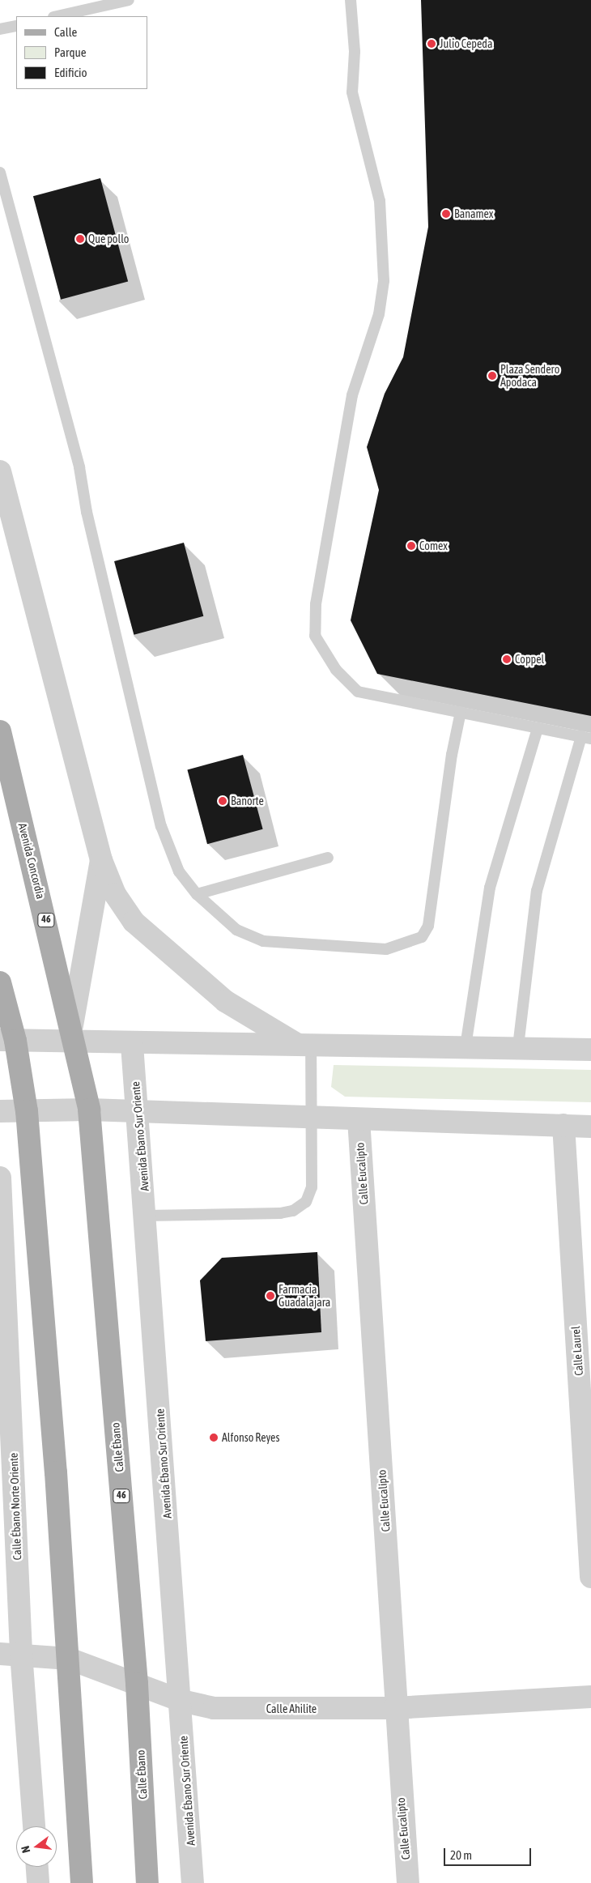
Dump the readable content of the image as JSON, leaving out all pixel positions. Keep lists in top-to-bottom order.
{
  "streets": {
    "main road": ["Avenida Concordia", "46", "Calle Ébano"],
    "street": [
      "Avenida Ébano Sur Oriente",
      "Calle Eucalipto",
      "Calle Laurel",
      "Calle Ébano Norte Oriente",
      "Calle Ahilite"
    ]
  },
  "crossings": [
    ["Avenida Concordia", "Calle Ébano"],
    ["Avenida Ébano Sur Oriente", "Calle Ahilite"],
    ["Calle Eucalipto", "Calle Ahilite"],
    ["Calle Ébano", "Calle Ahilite"],
    ["Calle Ébano Norte Oriente", "Calle Ahilite"]
  ],
  "places": [
    "Julio Cepeda",
    "Banamex",
    "Que pollo",
    "Plaza Sendero Apodaca",
    "Comex",
    "Coppel",
    "Banorte",
    "Farmacia Guadalajara",
    "Alfonso Reyes"
  ],
  "legend": ["Calle", "Parque", "Edificio"],
  "scale_bar": "20 m",
  "north": "left"
}
